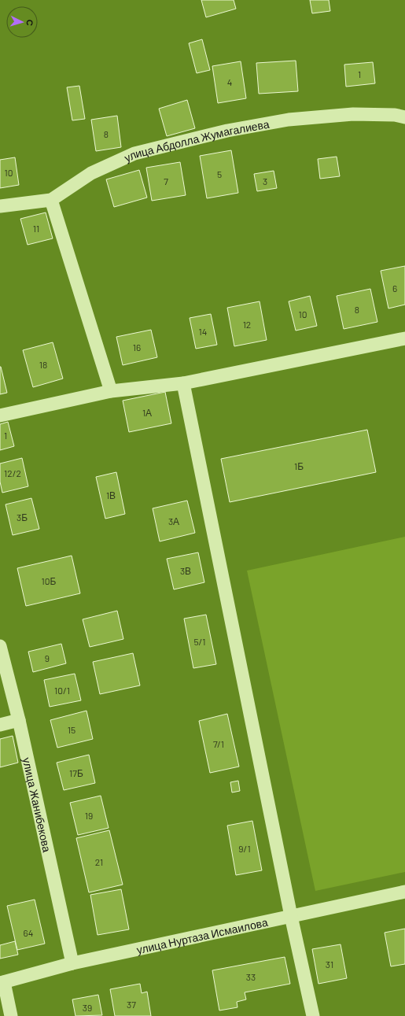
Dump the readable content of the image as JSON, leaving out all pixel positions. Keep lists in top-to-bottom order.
{
  "streets": {
    "street": ["улица Абдолла Жумагалиева", "улица Жанибекова", "улица Нуртаза Исмаилова"]
  },
  "crossings": [
    ["улица Жанибекова", "улица Нуртаза Исмаилова"]
  ],
  "house_numbers": [
    "1",
    "4",
    "8",
    "10",
    "5",
    "7",
    "3",
    "11",
    "6",
    "8",
    "10",
    "12",
    "14",
    "16",
    "18",
    "1А",
    "1",
    "1Б",
    "12/2",
    "1В",
    "3Б",
    "3А",
    "3В",
    "10Б",
    "5/1",
    "9",
    "10/1",
    "15",
    "7/1",
    "17Б",
    "19",
    "9/1",
    "21",
    "64",
    "31",
    "33",
    "37",
    "39"
  ],
  "north": "right"
}
